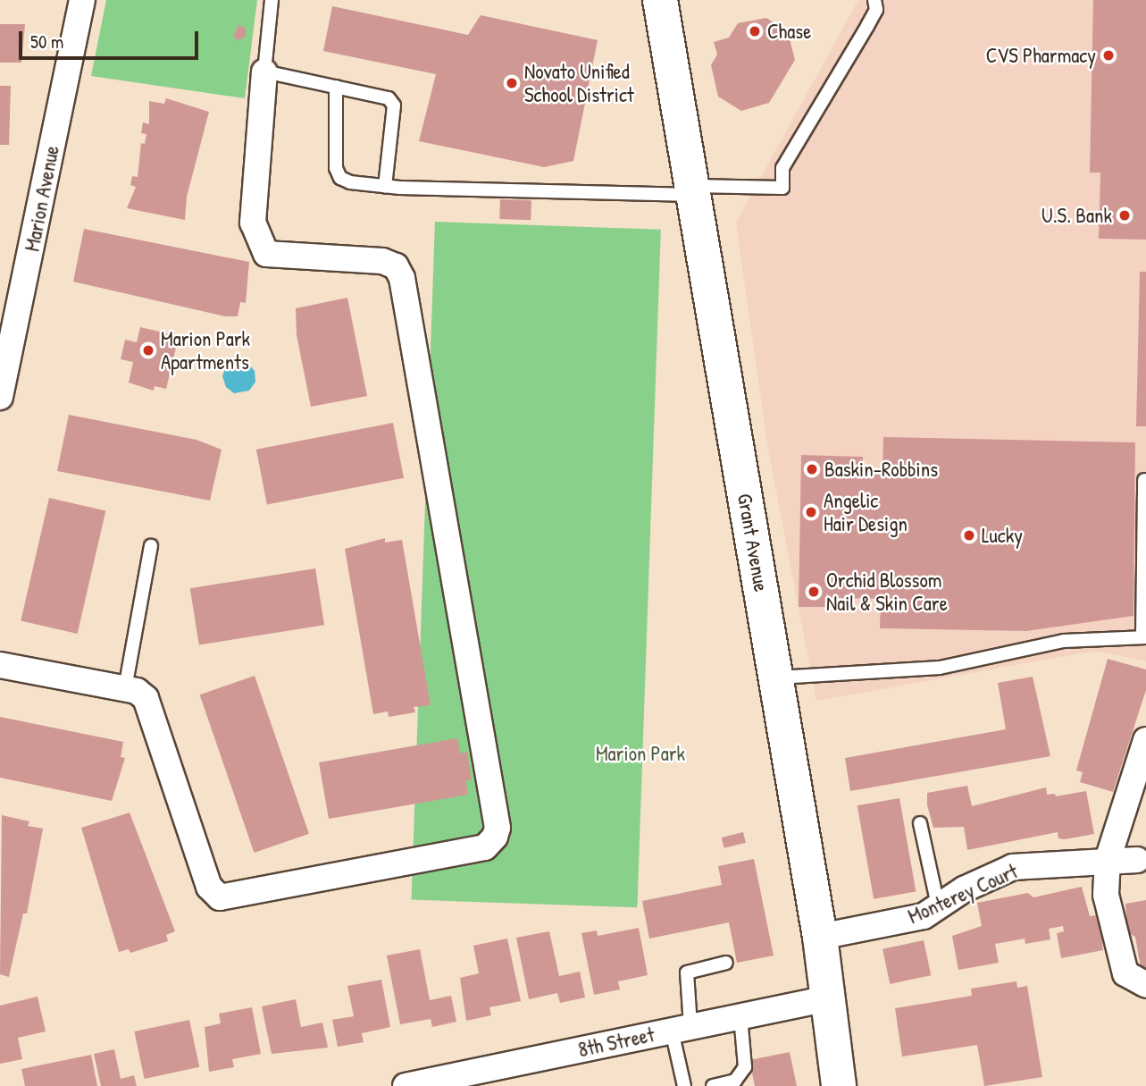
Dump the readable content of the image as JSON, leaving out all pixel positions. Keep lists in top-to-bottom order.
{
  "streets": {
    "street": [
      "Marion Avenue",
      "Grant Avenue",
      "Monterey Court",
      "8th Street"
    ]
  },
  "crossings": [
    ["Grant Avenue", "Monterey Court"],
    ["Grant Avenue", "8th Street"]
  ],
  "parks": ["Marion Park"],
  "places": [
    "Chase",
    "CVS Pharmacy",
    "Novato Unified School District",
    "U.S. Bank",
    "Marion Park Apartments",
    "Baskin-Robbins",
    "Angelic Hair Design",
    "Lucky",
    "Orchid Blossom Nail & Skin Care"
  ],
  "scale_bar": "50 m"
}
